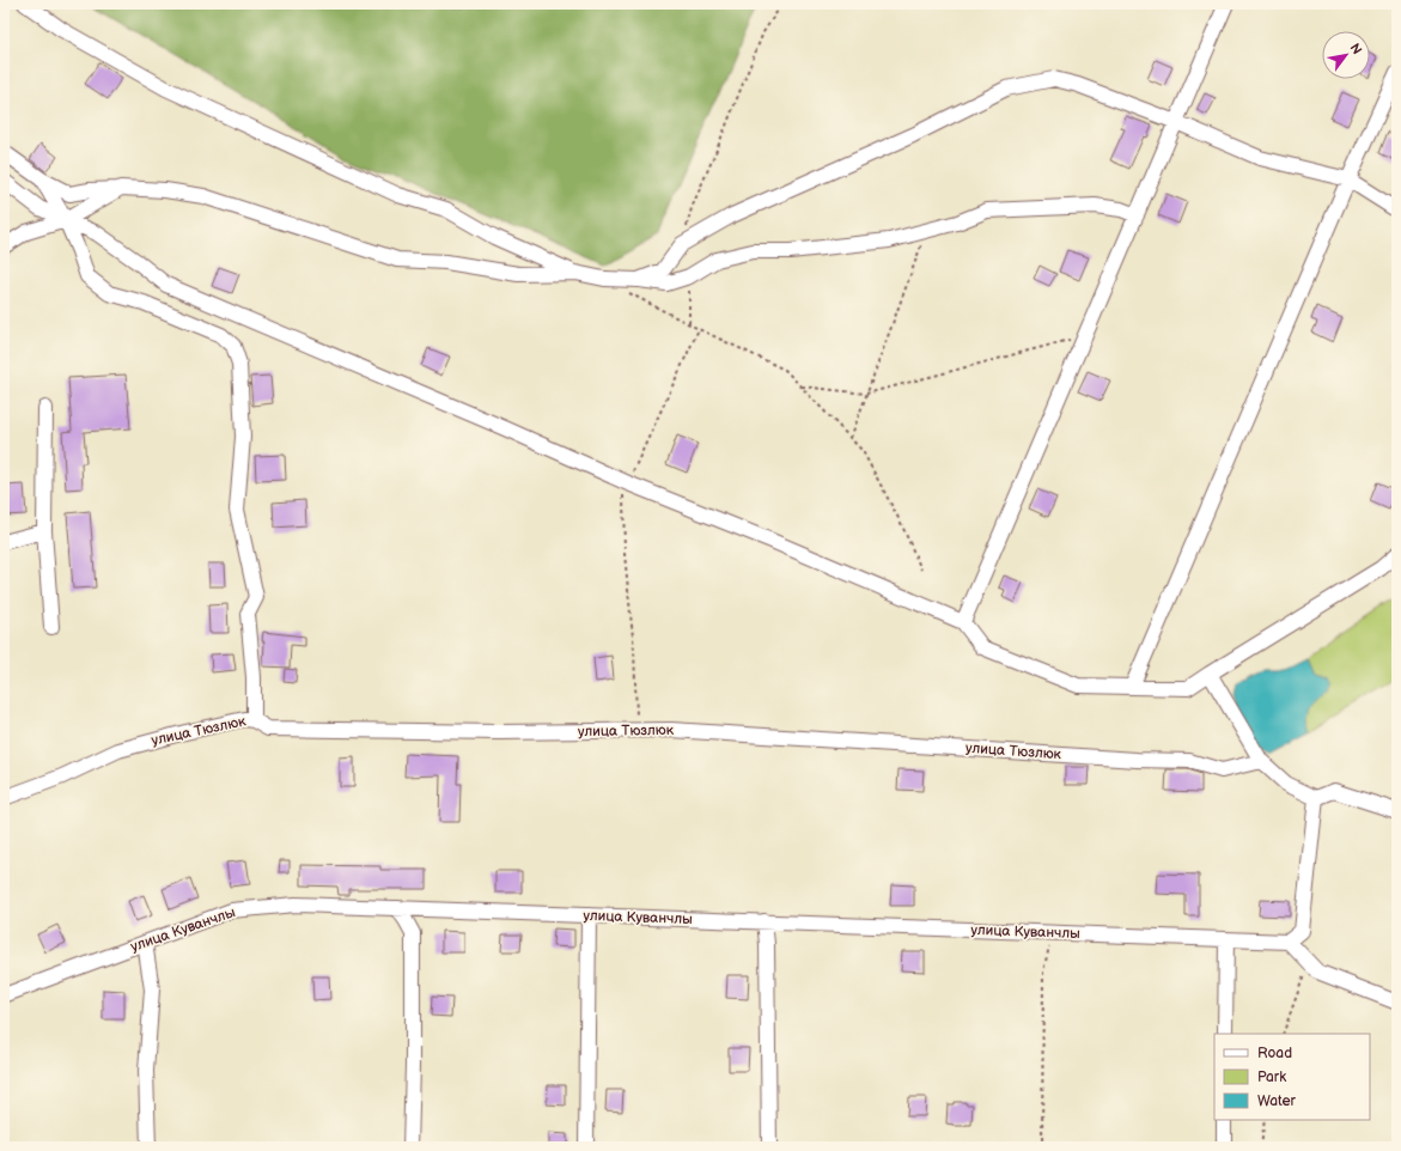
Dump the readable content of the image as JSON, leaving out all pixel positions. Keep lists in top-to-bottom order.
{
  "streets": {
    "street": ["улица Тюзлюк", "улица Куванчлы"]
  },
  "legend": ["Road", "Park", "Water"],
  "north": "top right"
}
